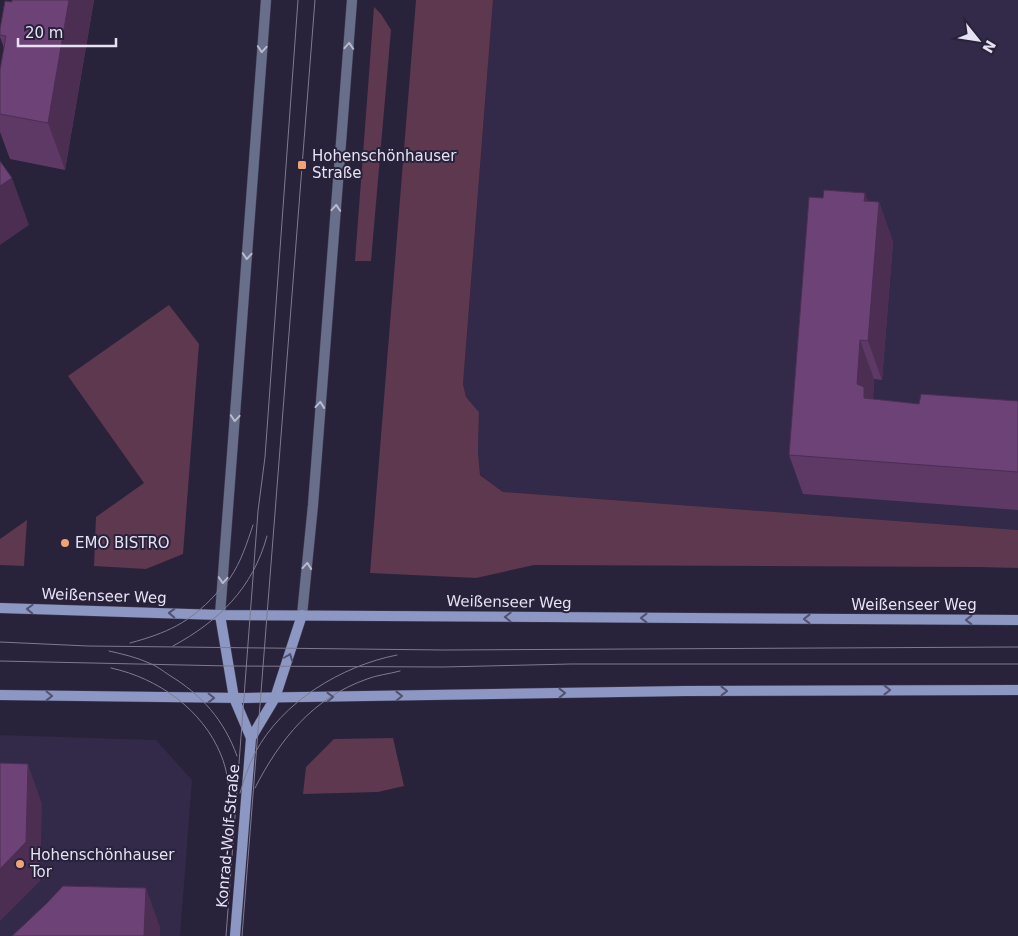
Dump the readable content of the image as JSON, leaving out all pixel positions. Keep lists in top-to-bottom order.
{
  "streets": {
    "main road": ["Weißenseer Weg", "Konrad-Wolf-Straße"]
  },
  "places": {
    "transit": ["Hohenschönhauser Straße"],
    "other": ["EMO BISTRO", "Hohenschönhauser Tor"]
  },
  "scale_bar": "20 m",
  "north": "bottom right"
}
